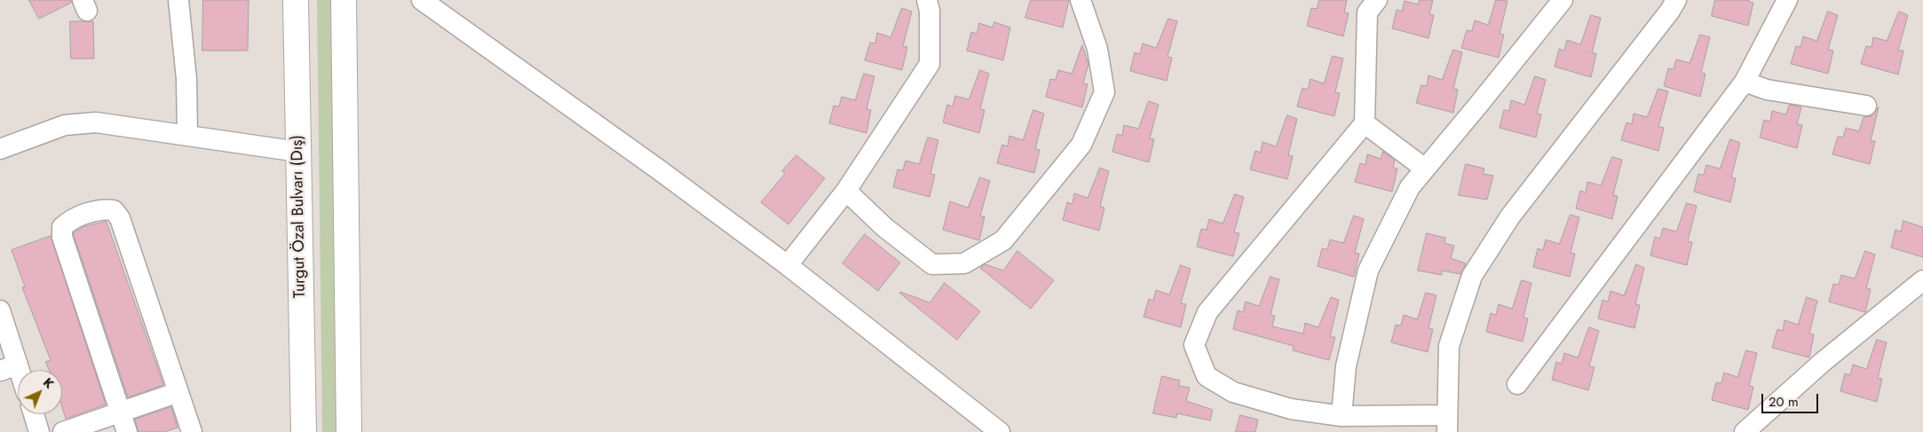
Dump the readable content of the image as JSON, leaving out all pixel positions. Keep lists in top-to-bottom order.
{
  "streets": {
    "main road": ["Turgut Özal Bulvarı (Dış)"]
  },
  "scale_bar": "20 m",
  "north": "top right"
}
